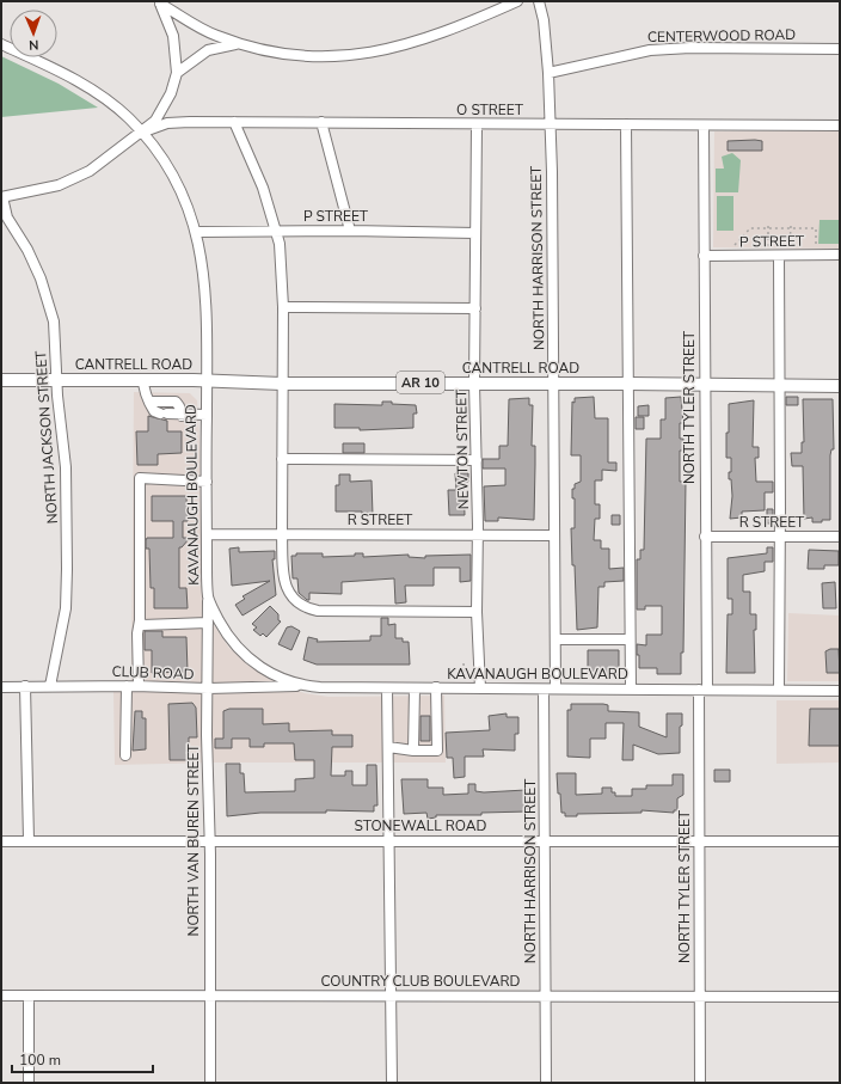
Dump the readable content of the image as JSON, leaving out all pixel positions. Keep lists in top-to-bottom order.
{
  "streets": {
    "main road": ["CANTRELL ROAD", "AR 10"],
    "street": [
      "CENTERWOOD ROAD",
      "O STREET",
      "P STREET",
      "NORTH HARRISON STREET",
      "NORTH TYLER STREET",
      "NORTH JACKSON STREET",
      "NEWTON STREET",
      "KAVANAUGH BOULEVARD",
      "R STREET",
      "CLUB ROAD",
      "STONEWALL ROAD",
      "NORTH VAN BUREN STREET",
      "COUNTRY CLUB BOULEVARD"
    ]
  },
  "crossings": [
    ["CENTERWOOD ROAD", "NORTH HARRISON STREET"],
    ["O STREET", "NORTH HARRISON STREET"],
    ["O STREET", "NORTH TYLER STREET"],
    ["O STREET", "NEWTON STREET"],
    ["O STREET", "KAVANAUGH BOULEVARD"],
    ["P STREET", "NORTH TYLER STREET"],
    ["P STREET", "NEWTON STREET"],
    ["P STREET", "KAVANAUGH BOULEVARD"],
    ["NORTH HARRISON STREET", "CANTRELL ROAD"],
    ["NORTH HARRISON STREET", "KAVANAUGH BOULEVARD"],
    ["NORTH HARRISON STREET", "R STREET"],
    ["NORTH HARRISON STREET", "STONEWALL ROAD"],
    ["NORTH HARRISON STREET", "COUNTRY CLUB BOULEVARD"],
    ["CANTRELL ROAD", "NORTH TYLER STREET"],
    ["CANTRELL ROAD", "NORTH JACKSON STREET"],
    ["CANTRELL ROAD", "NEWTON STREET"],
    ["CANTRELL ROAD", "KAVANAUGH BOULEVARD"],
    ["NORTH TYLER STREET", "KAVANAUGH BOULEVARD"],
    ["NORTH TYLER STREET", "R STREET"],
    ["NORTH TYLER STREET", "STONEWALL ROAD"],
    ["NORTH TYLER STREET", "COUNTRY CLUB BOULEVARD"],
    ["NORTH JACKSON STREET", "CLUB ROAD"],
    ["NEWTON STREET", "KAVANAUGH BOULEVARD"],
    ["NEWTON STREET", "R STREET"],
    ["KAVANAUGH BOULEVARD", "R STREET"],
    ["KAVANAUGH BOULEVARD", "CLUB ROAD"],
    ["KAVANAUGH BOULEVARD", "NORTH VAN BUREN STREET"],
    ["CLUB ROAD", "NORTH VAN BUREN STREET"],
    ["STONEWALL ROAD", "NORTH VAN BUREN STREET"],
    ["NORTH VAN BUREN STREET", "COUNTRY CLUB BOULEVARD"]
  ],
  "scale_bar": "100 m",
  "north": "bottom"
}
